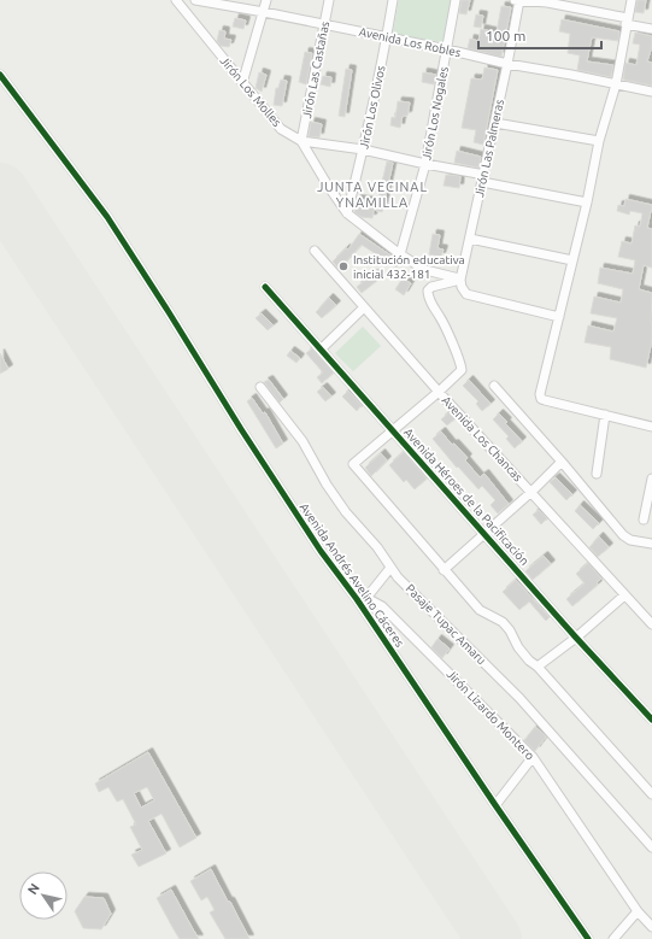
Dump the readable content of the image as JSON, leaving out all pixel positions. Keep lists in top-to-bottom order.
{
  "streets": {
    "street": [
      "Avenida Los Robles",
      "Jirón Las Castañas",
      "Jirón Los Molles",
      "Jirón Los Olivos",
      "Jirón Los Nogales",
      "Jirón Las Palmeras",
      "Avenida Los Chancas",
      "Avenida Héroes de la Pacificación",
      "Avenida Andrés Avelino Cáceres",
      "Pasaje Tupac Amaru",
      "Jirón Lizardo Montero"
    ]
  },
  "crossings": [
    ["Avenida Los Robles", "Jirón Las Castañas"],
    ["Avenida Los Robles", "Jirón Los Olivos"],
    ["Avenida Los Robles", "Jirón Los Nogales"],
    ["Avenida Los Robles", "Jirón Las Palmeras"],
    ["Jirón Las Castañas", "Jirón Los Molles"],
    ["Jirón Los Molles", "Jirón Los Olivos"],
    ["Jirón Los Molles", "Jirón Los Nogales"],
    ["Jirón Los Molles", "Jirón Las Palmeras"],
    ["Avenida Andrés Avelino Cáceres", "Jirón Lizardo Montero"]
  ],
  "districts": ["JUNTA VECINAL YNAMILLA"],
  "places": ["Institución educativa inicial 432-181"],
  "scale_bar": "100 m",
  "north": "top left"
}
